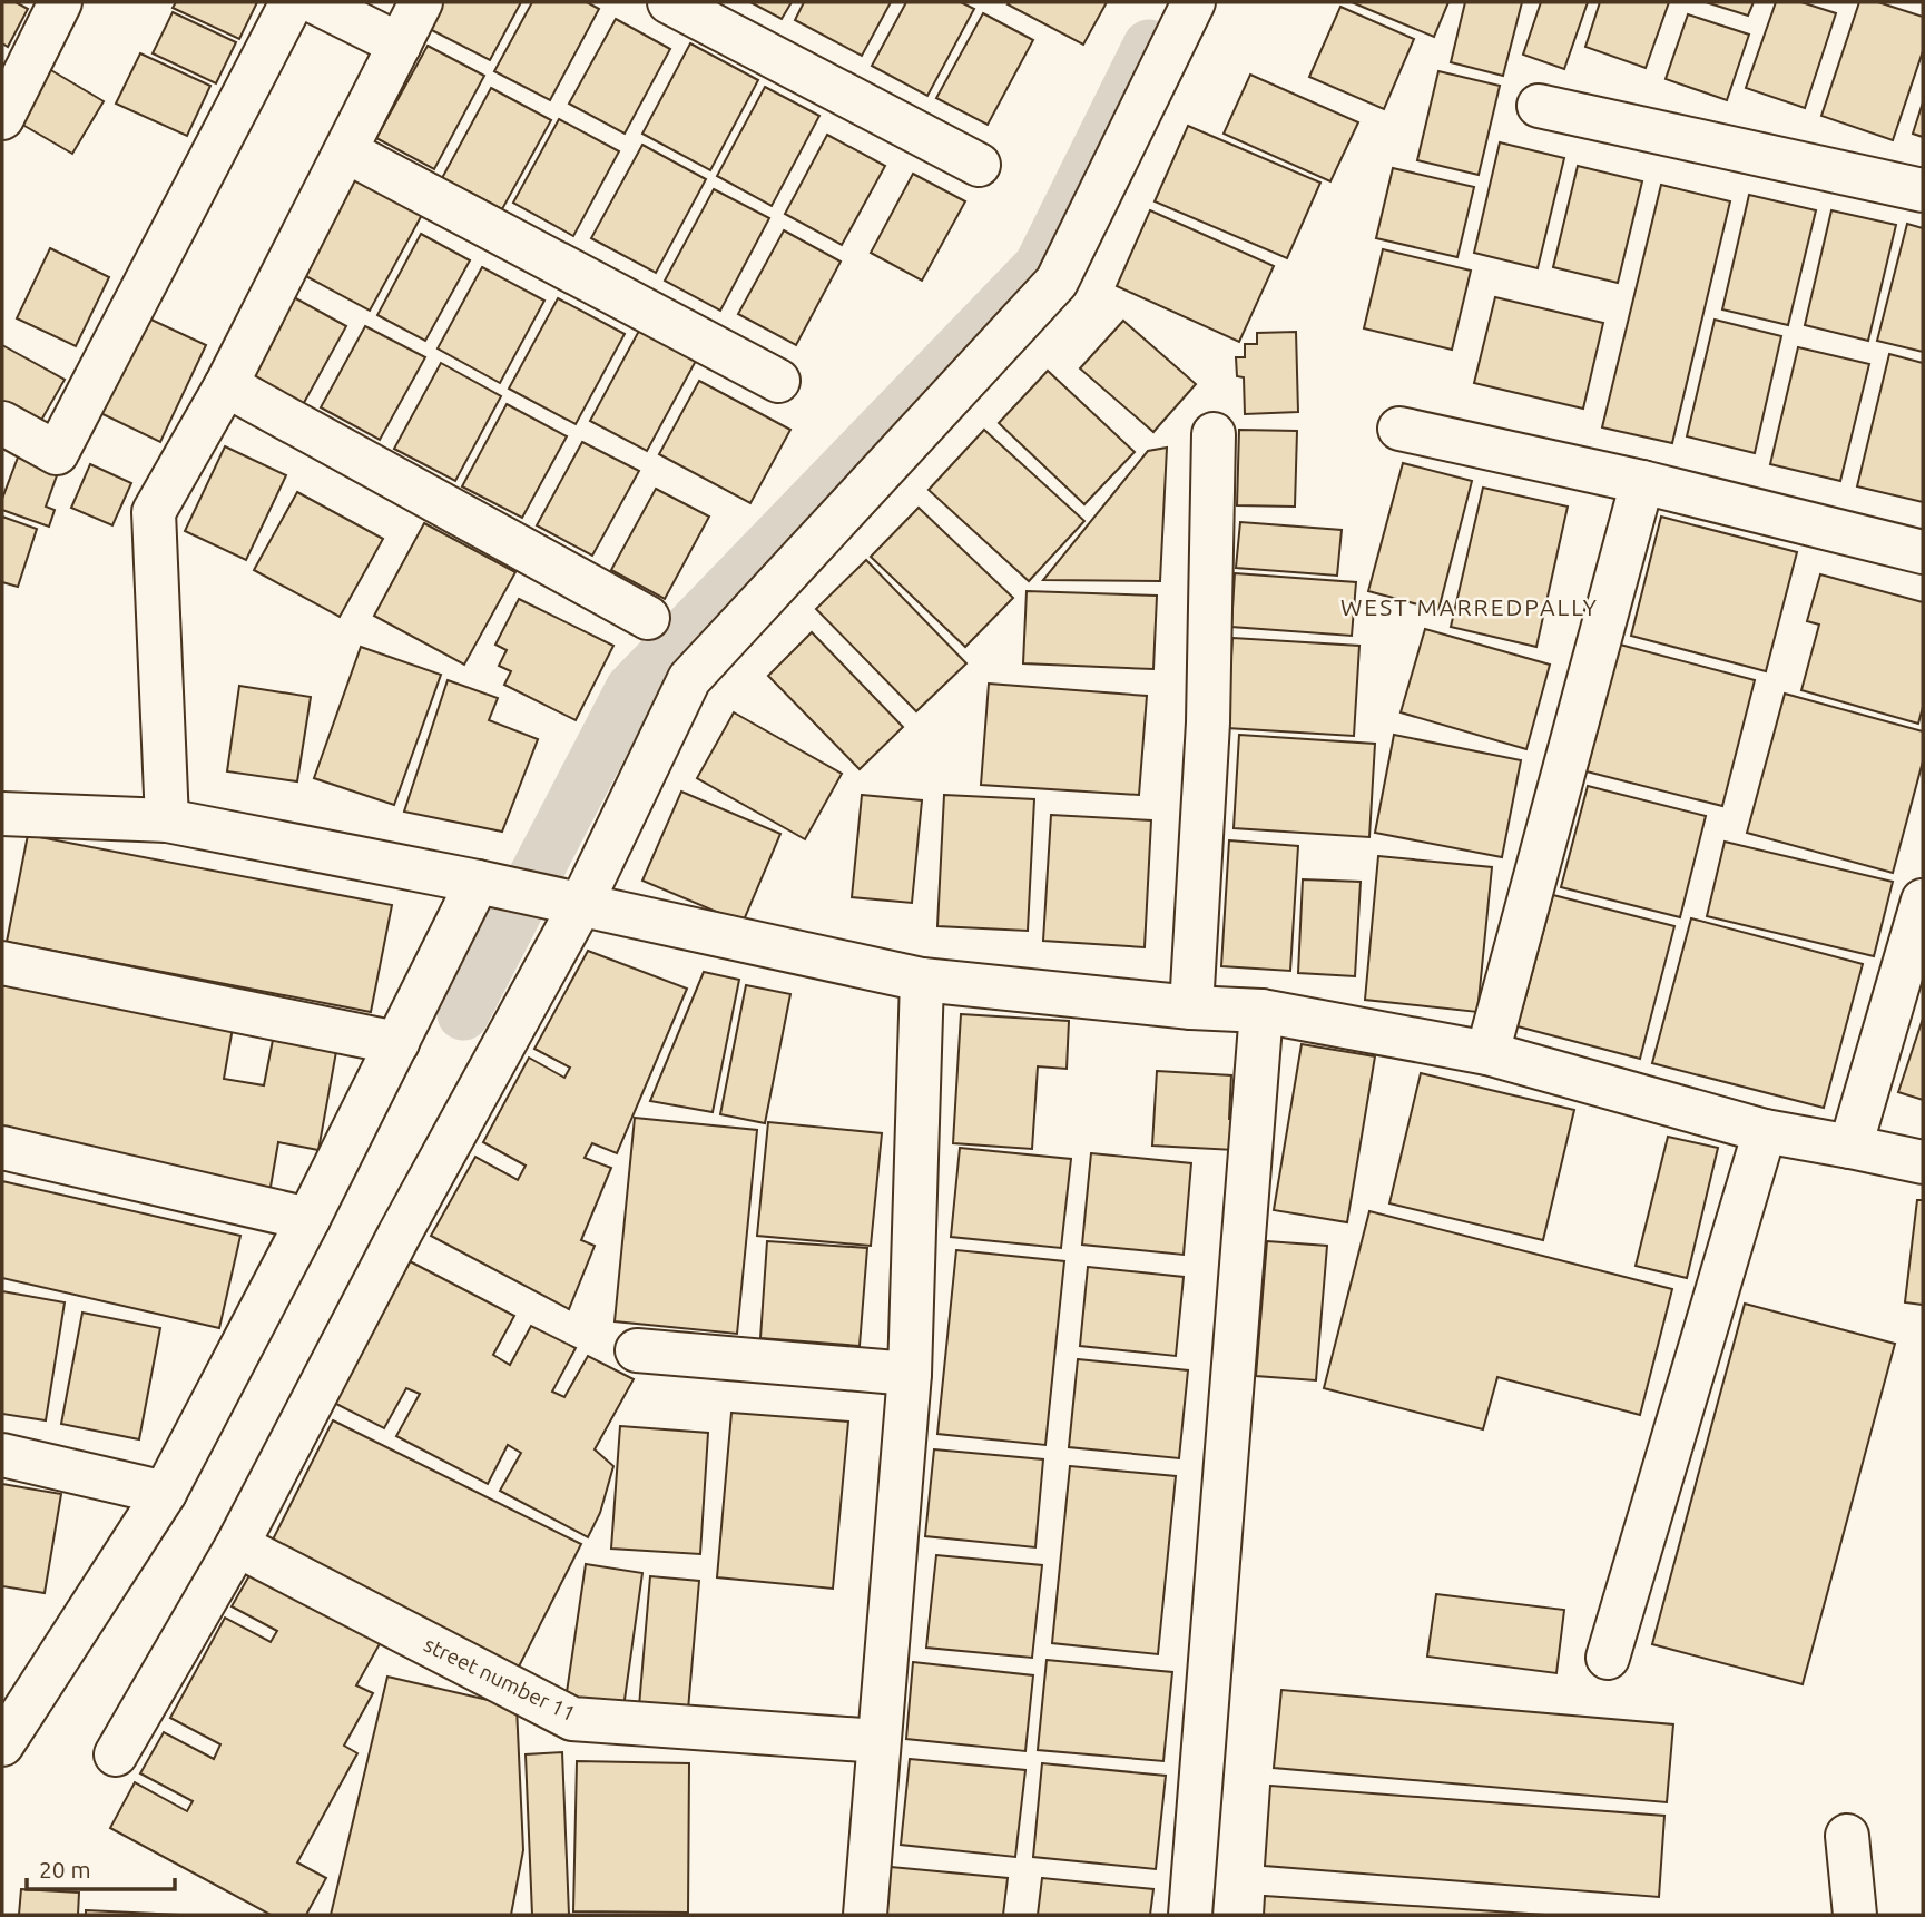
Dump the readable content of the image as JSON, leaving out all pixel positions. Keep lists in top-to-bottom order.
{
  "streets": {
    "street": ["street number 11"]
  },
  "districts": ["WEST MARREDPALLY"],
  "scale_bar": "20 m"
}
